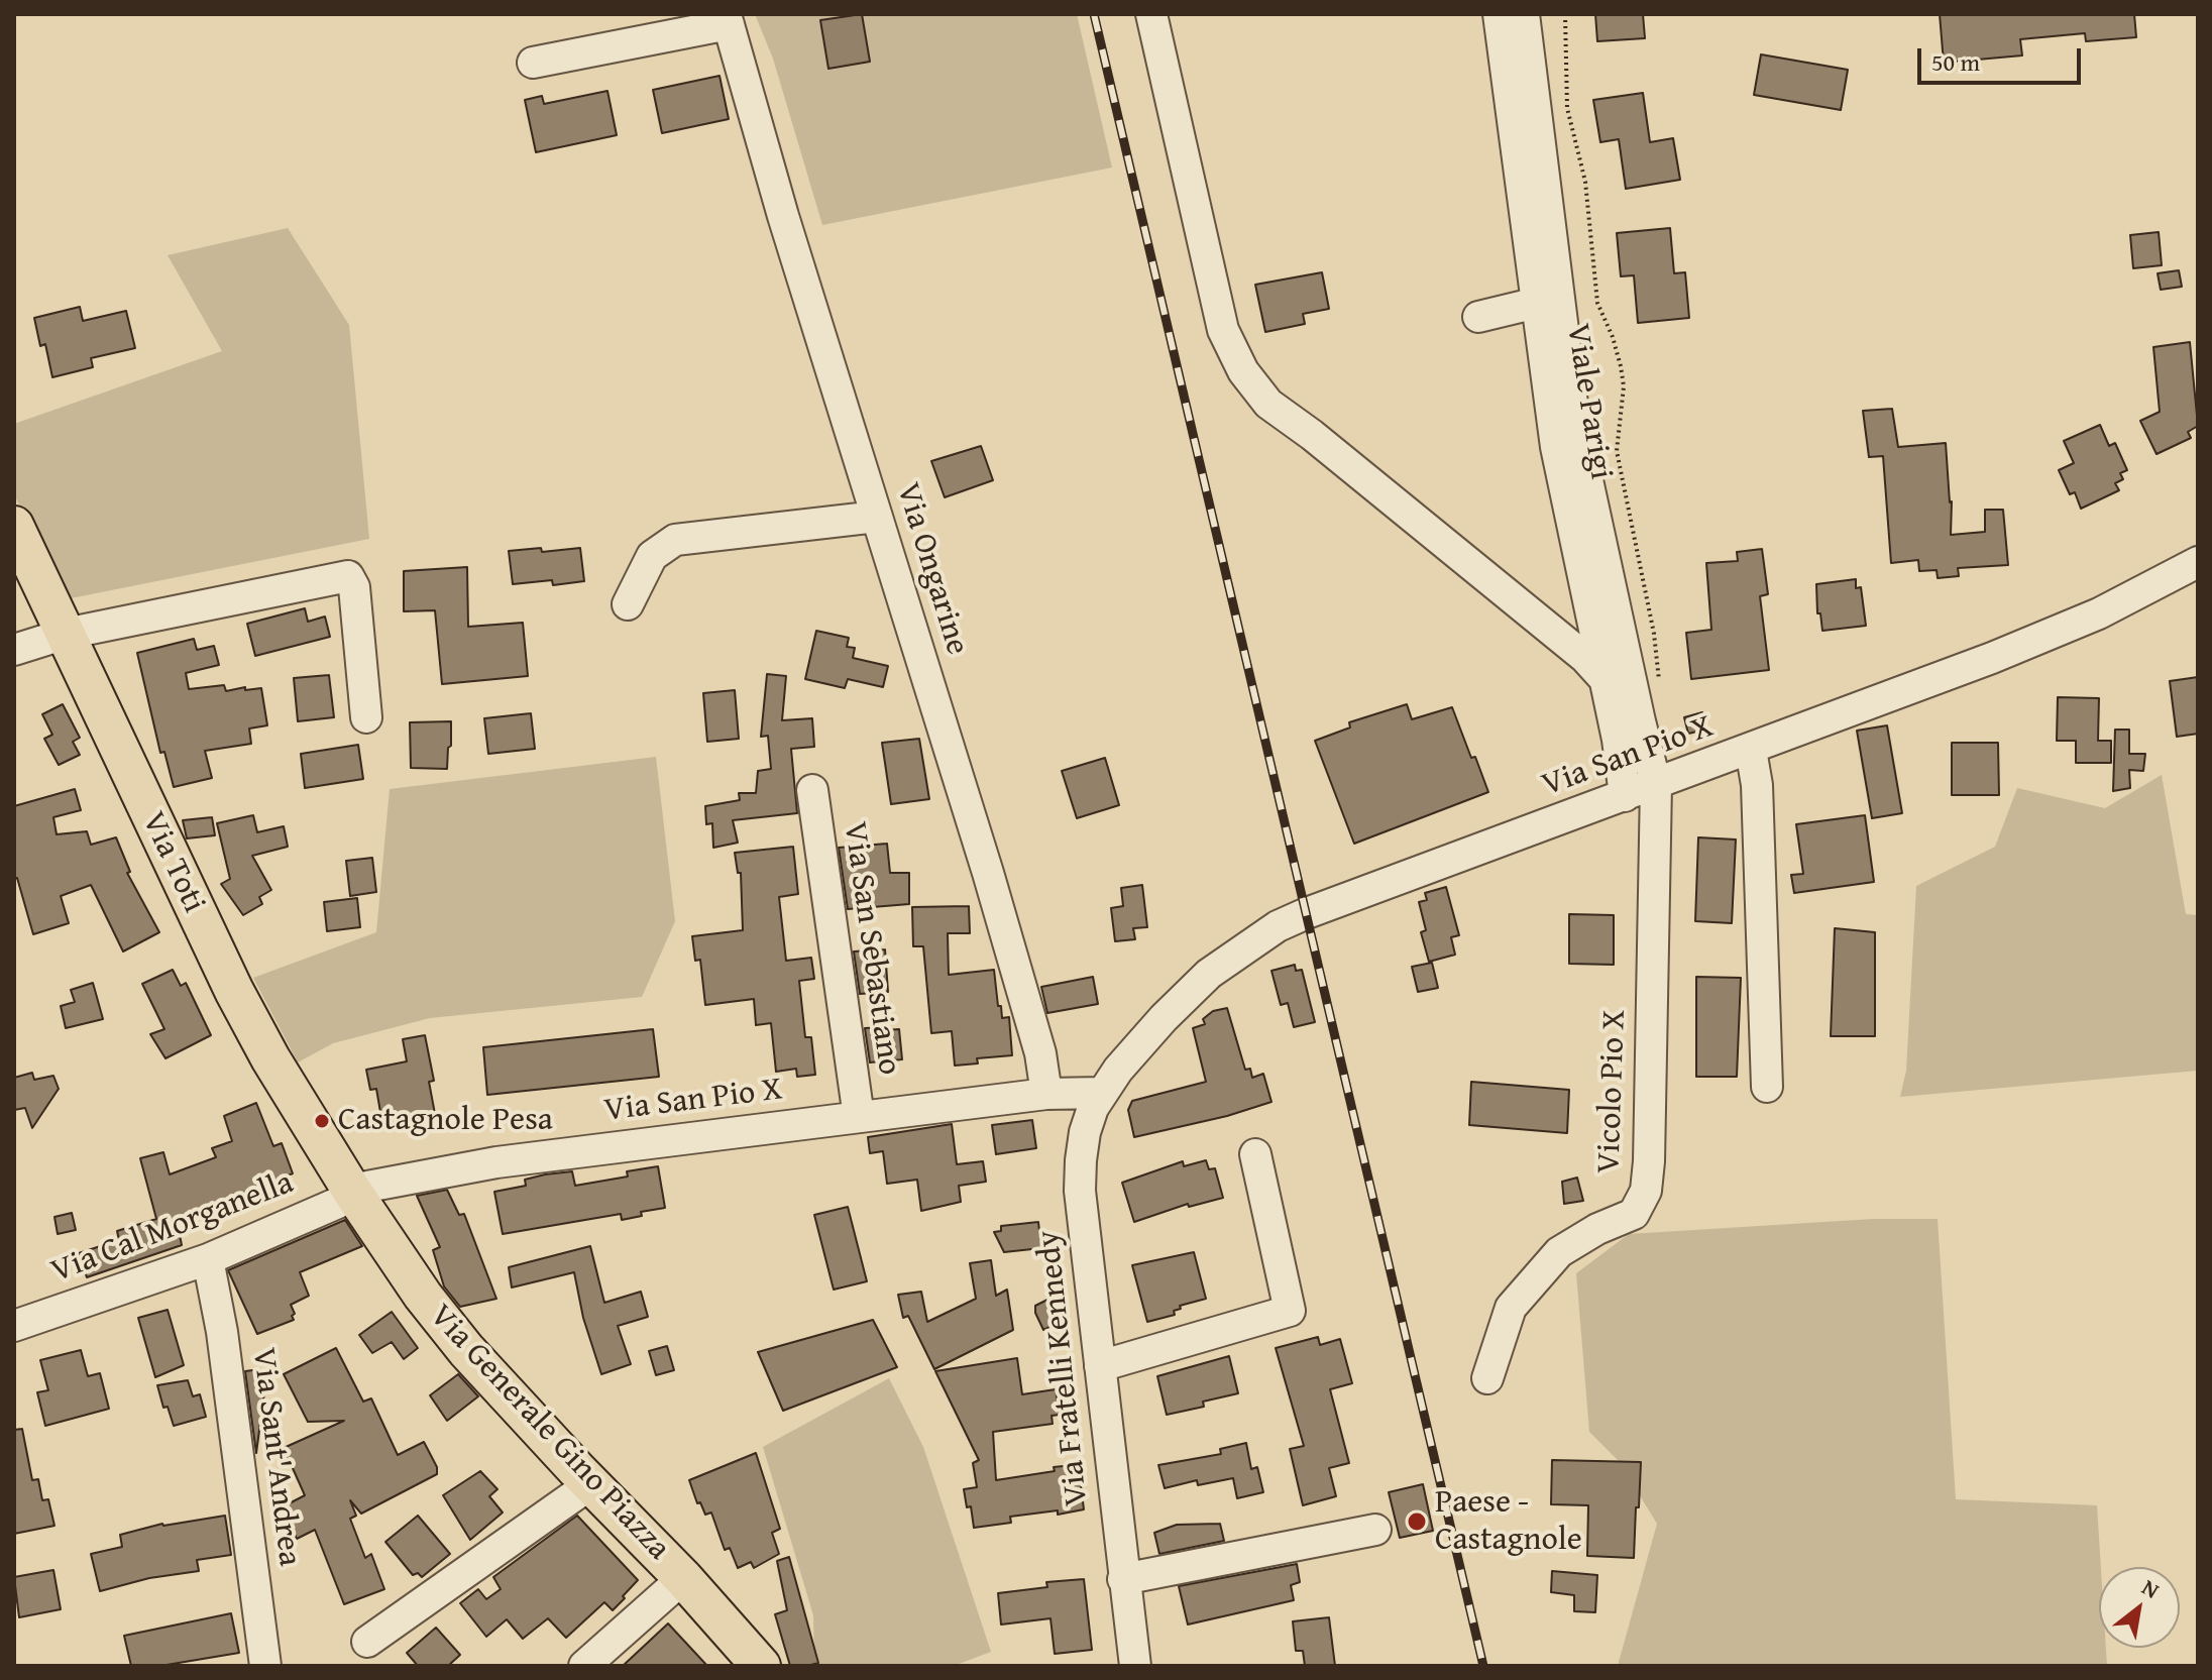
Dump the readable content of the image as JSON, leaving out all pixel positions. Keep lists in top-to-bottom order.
{
  "streets": {
    "main road": ["Via Toti", "Via Generale Gino Piazza"],
    "street": [
      "Viale Parigi",
      "Via Ongarine",
      "Via San Pio X",
      "Via San Sebastiano",
      "Vicolo Pio X",
      "Via Cal Morganella",
      "Via Fratelli Kennedy",
      "Via Sant'Andrea"
    ]
  },
  "crossings": [
    ["Viale Parigi", "Via San Pio X"],
    ["Viale Parigi", "Vicolo Pio X"],
    ["Via Ongarine", "Via San Pio X"],
    ["Via San Pio X", "Via Toti"],
    ["Via San Pio X", "Via San Sebastiano"],
    ["Via San Pio X", "Vicolo Pio X"],
    ["Via San Pio X", "Via Cal Morganella"],
    ["Via San Pio X", "Via Fratelli Kennedy"],
    ["Via San Pio X", "Via Generale Gino Piazza"],
    ["Via Toti", "Via Cal Morganella"],
    ["Via Toti", "Via Generale Gino Piazza"],
    ["Via Cal Morganella", "Via Generale Gino Piazza"],
    ["Via Cal Morganella", "Via Sant'Andrea"]
  ],
  "places": ["Castagnole Pesa", "Paese - Castagnole"],
  "scale_bar": "50 m",
  "north": "top right"
}
